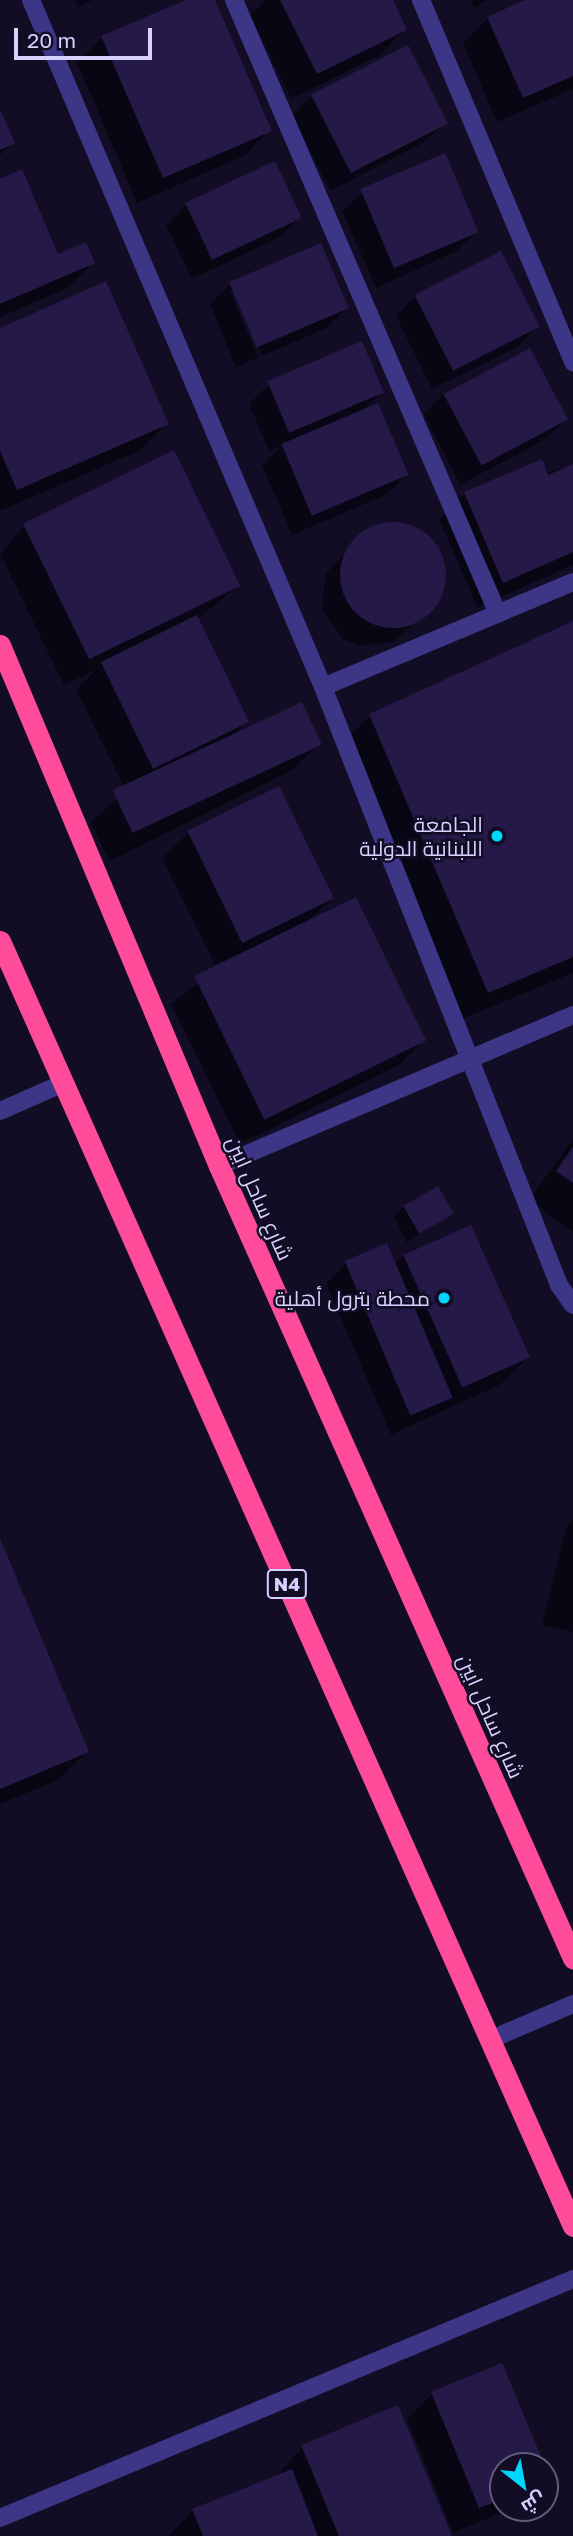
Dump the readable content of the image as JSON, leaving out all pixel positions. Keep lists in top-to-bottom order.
{
  "streets": {
    "highway": ["شارع ساحل ابين", "N4"]
  },
  "places": ["الجامعة اللبنانية الدولية", "محطة بترول أهلية"],
  "scale_bar": "20 m",
  "north": "bottom right"
}
